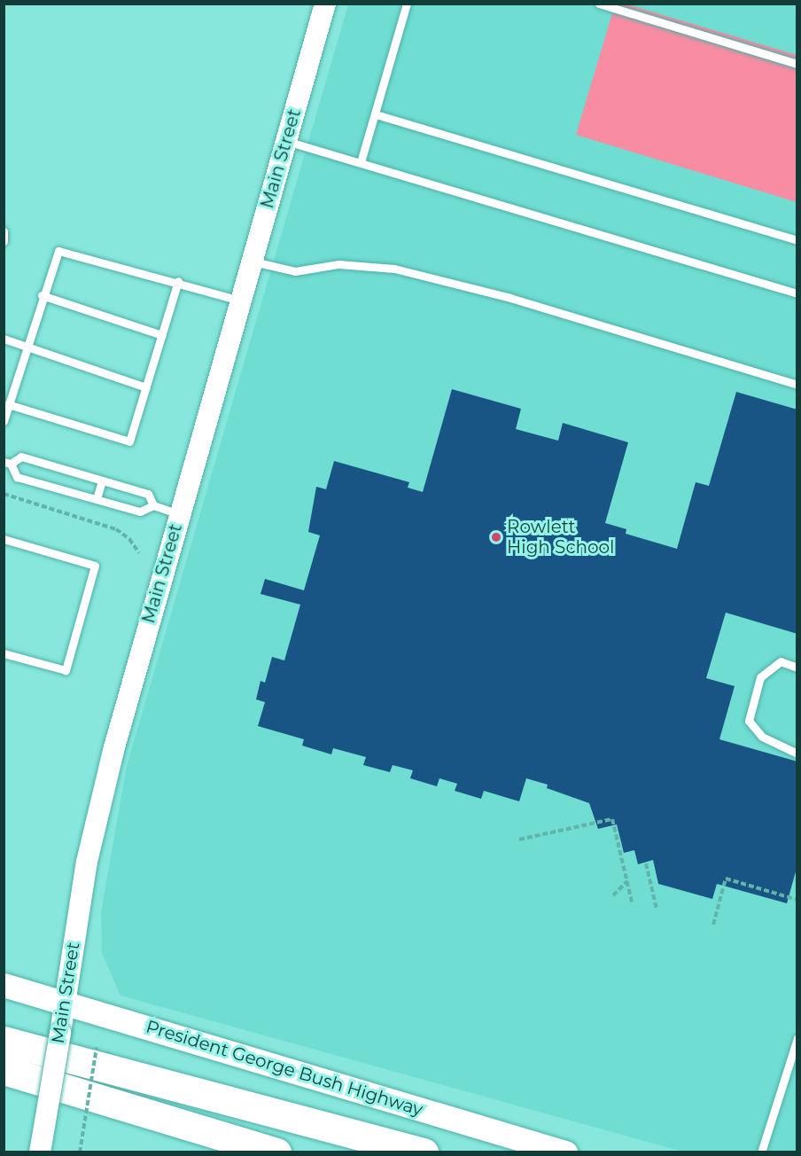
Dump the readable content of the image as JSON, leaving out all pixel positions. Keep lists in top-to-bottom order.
{
  "streets": {
    "main road": ["President George Bush Highway"],
    "street": ["Main Street"]
  },
  "crossings": [
    ["Main Street", "President George Bush Highway"]
  ],
  "places": ["Rowlett High School"]
}
